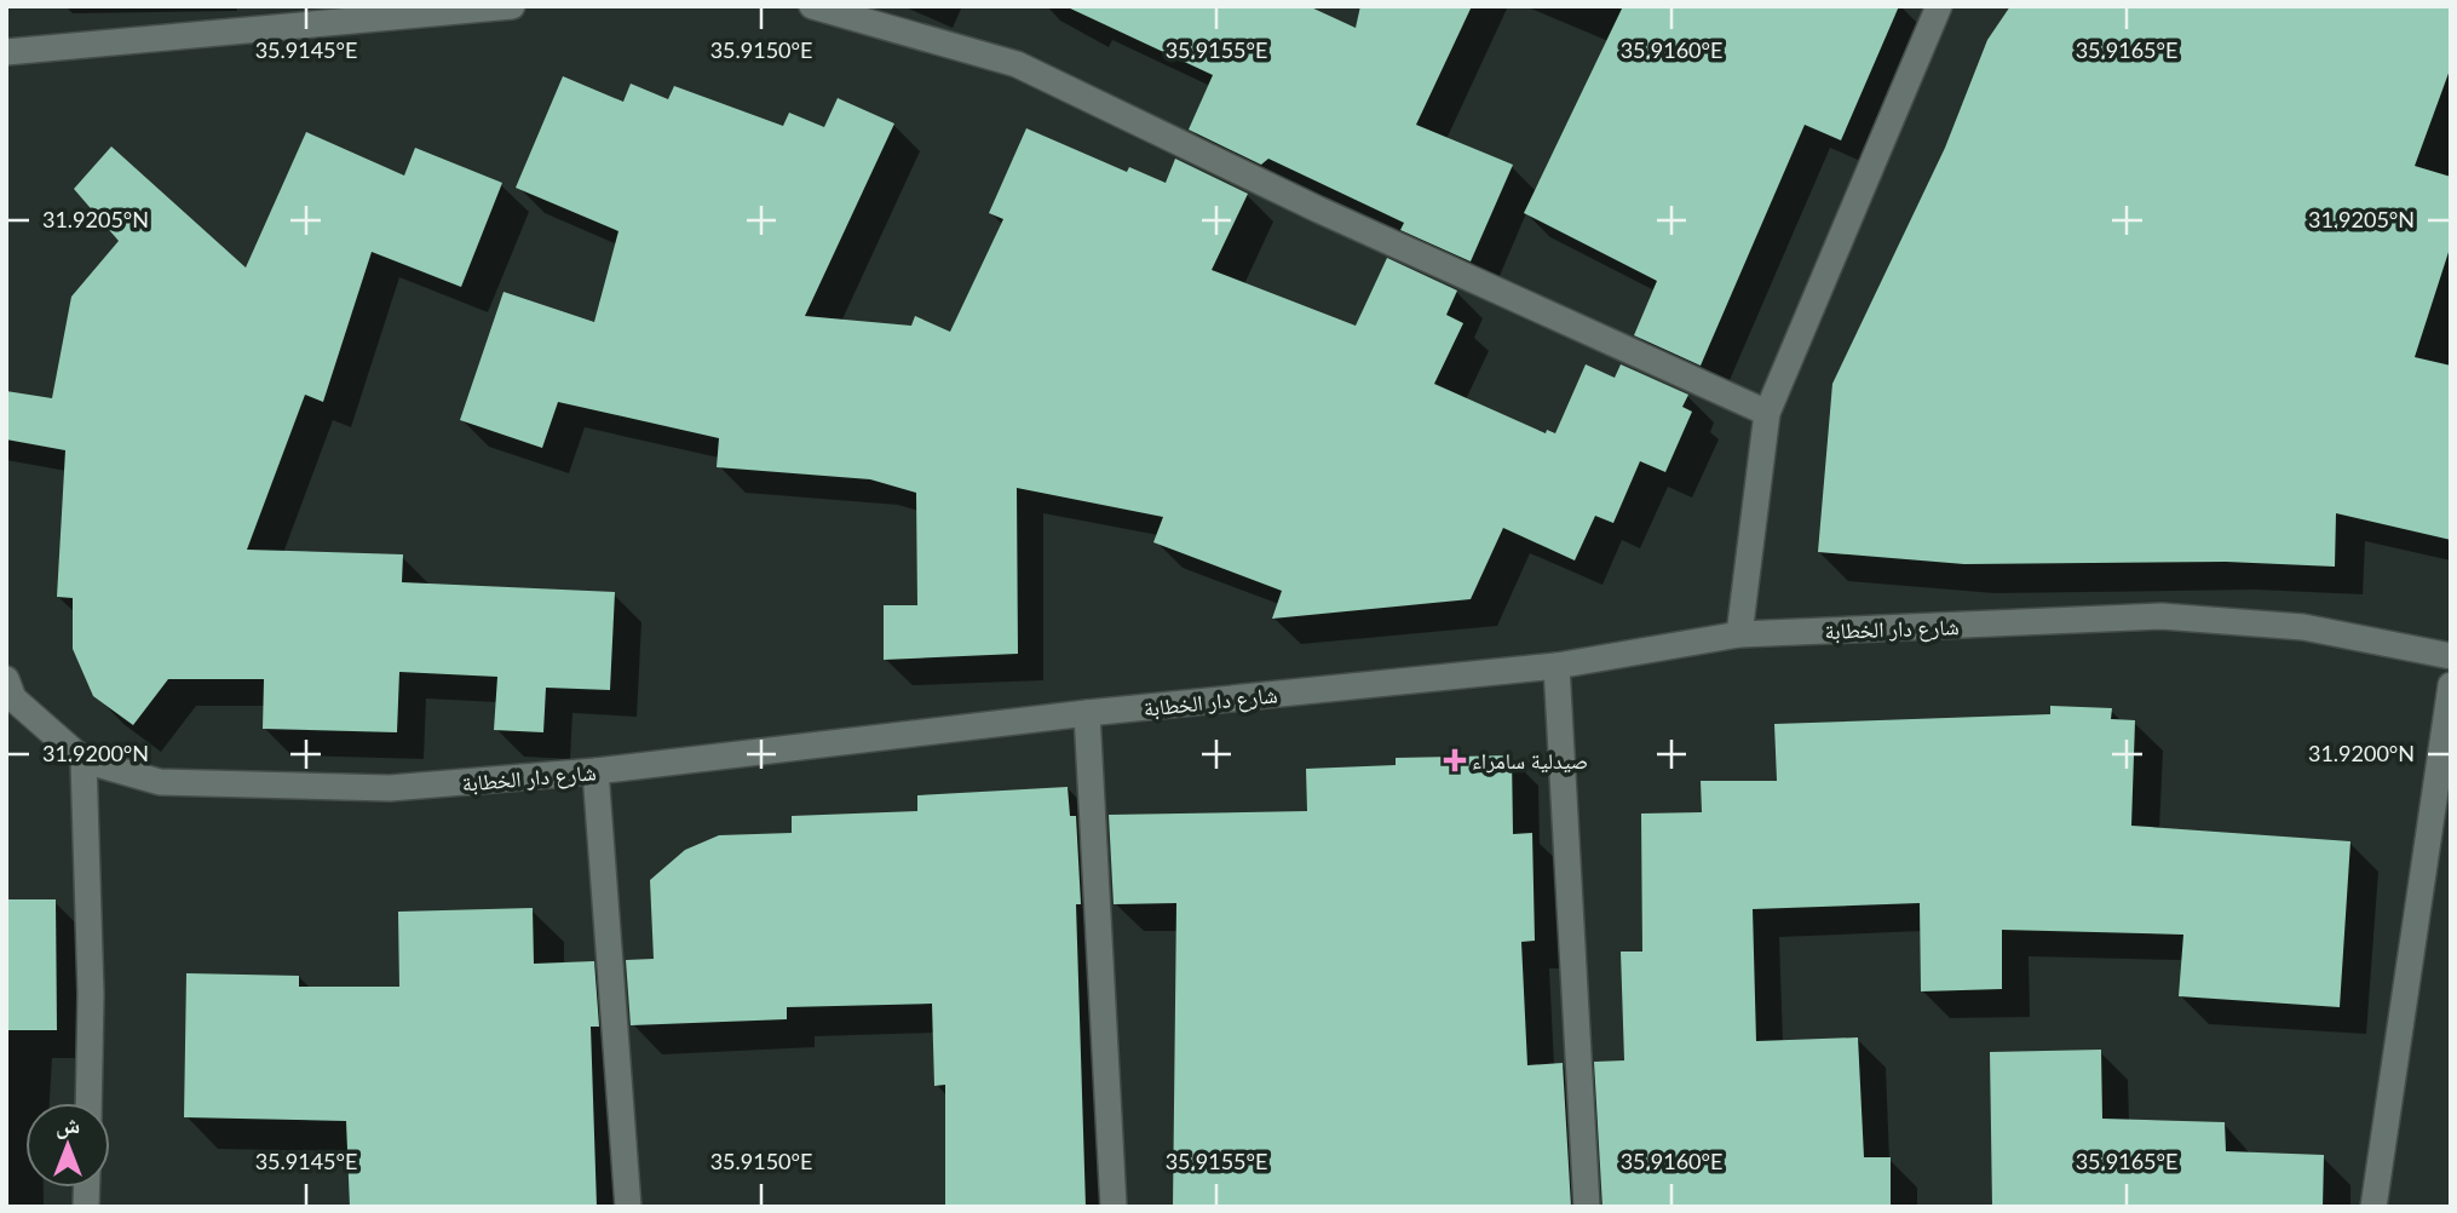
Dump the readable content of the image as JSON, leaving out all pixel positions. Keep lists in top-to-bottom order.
{
  "streets": {
    "street": ["شارع دار الخطابة"]
  },
  "places": {
    "health": ["صيدلية سامراء"]
  },
  "north": "top",
  "coordinates": [
    "35.9145°E",
    "35.9150°E",
    "35.9155°E",
    "35.9160°E",
    "35.9165°E",
    "31.9205°N",
    "31.9200°N"
  ]
}
